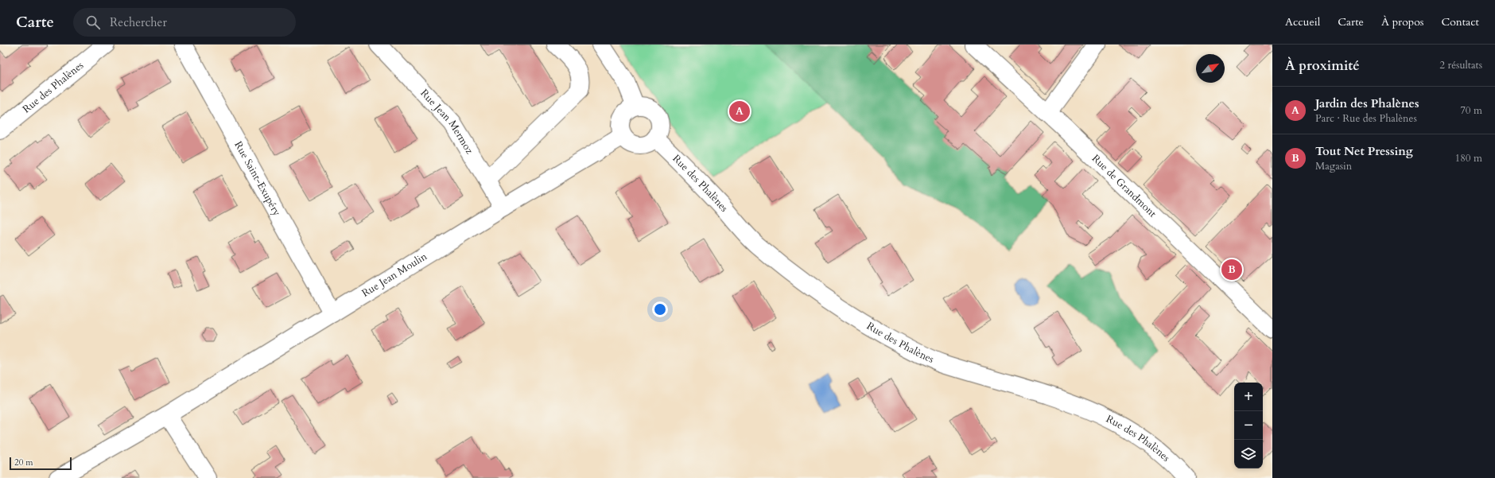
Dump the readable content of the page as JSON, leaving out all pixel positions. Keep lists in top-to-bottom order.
{
  "streets": {
    "street": [
      "Rue des Phalènes",
      "Rue Jean Mermoz",
      "Rue Saint-Exupéry",
      "Rue de Grandmont",
      "Rue Jean Moulin"
    ]
  },
  "crossings": [
    ["Rue des Phalènes", "Rue Jean Moulin"],
    ["Rue Jean Mermoz", "Rue Jean Moulin"],
    ["Rue Saint-Exupéry", "Rue Jean Moulin"]
  ],
  "scale_bar": "20 m",
  "north": "top right",
  "page": {
    "header": "Carte",
    "search": "Rechercher",
    "nav": [
      "Accueil",
      "Carte",
      "À propos",
      "Contact"
    ],
    "heading": ["À proximité", "2 résultats"],
    "list": [
      {
        "mark": "A",
        "name": "Jardin des Phalènes",
        "note": "Parc · Rue des Phalènes",
        "value": "70 m"
      },
      {
        "mark": "B",
        "name": "Tout Net Pressing",
        "note": "Magasin",
        "value": "180 m"
      }
    ],
    "pins": ["A", "B"],
    "map_buttons": ["+", "−"],
    "scale": "20 m"
  }
}
